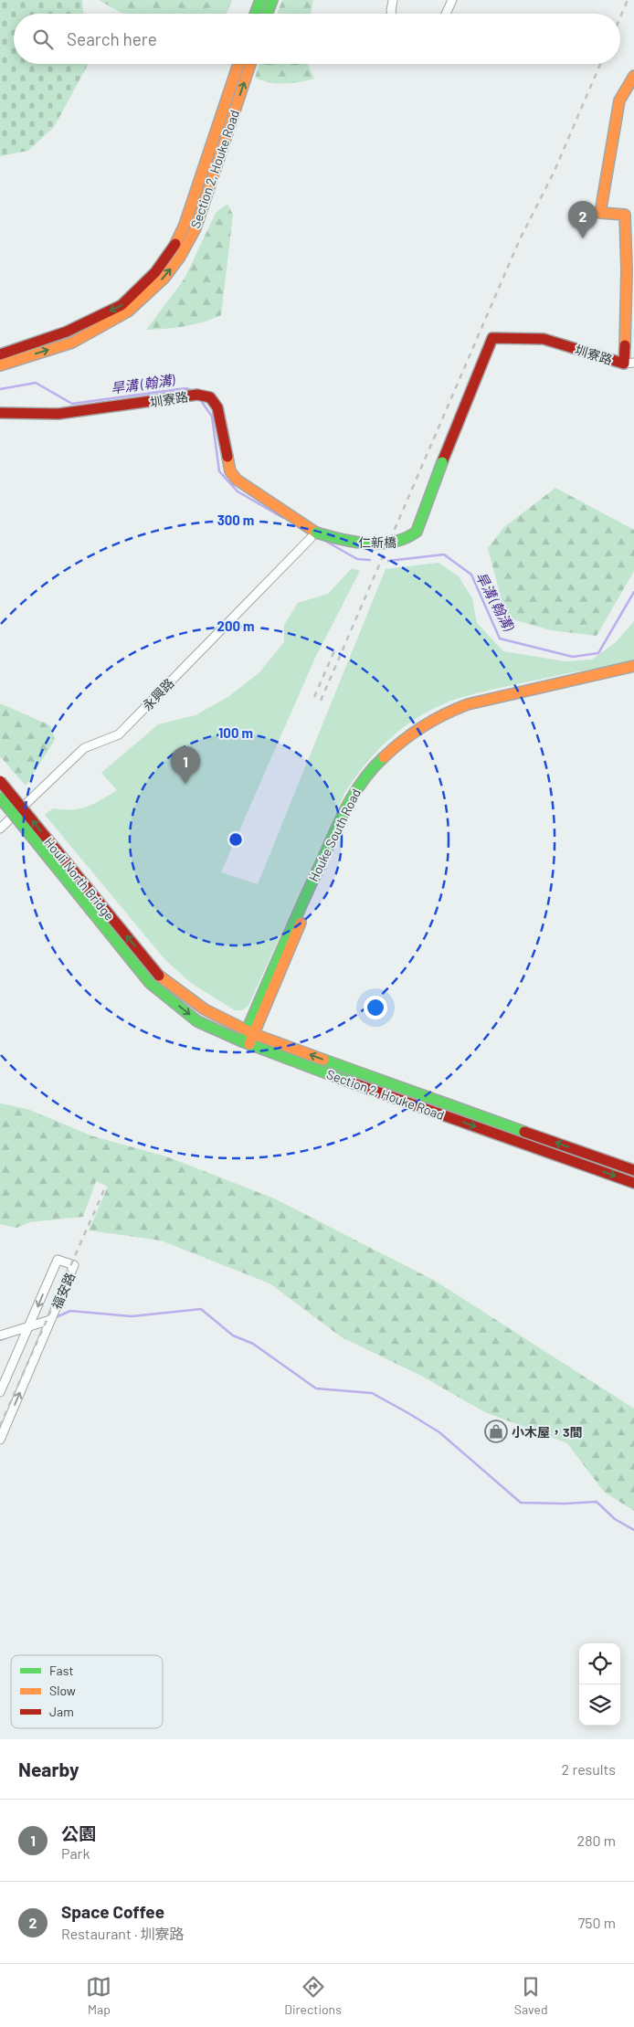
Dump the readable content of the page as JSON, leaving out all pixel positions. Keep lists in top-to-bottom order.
{
  "streets": {
    "street": [
      "Section 2, Houke Road",
      "圳寮路",
      "仁新橋",
      "永興路",
      "Houke South Road",
      "Houli North Bridge",
      "福安路"
    ]
  },
  "crossings": [
    ["Section 2, Houke Road", "Houke South Road"],
    ["Section 2, Houke Road", "Houli North Bridge"],
    ["圳寮路", "仁新橋"],
    ["圳寮路", "永興路"],
    ["仁新橋", "永興路"]
  ],
  "water": ["旱溝 (翰溝)"],
  "places": {
    "shop": ["小木屋，3間"]
  },
  "legend": ["Fast", "Slow", "Jam"],
  "page": {
    "search": "Search here",
    "pins": ["2", "1"],
    "heading": ["Nearby", "2 results"],
    "list": [
      {
        "mark": "1",
        "name": "公園",
        "note": "Park",
        "value": "280 m"
      },
      {
        "mark": "2",
        "name": "Space Coffee",
        "note": "Restaurant · 圳寮路",
        "value": "750 m"
      }
    ],
    "nav": ["Map", "Directions", "Saved"]
  },
  "rings": ["300 m", "200 m", "100 m"]
}
